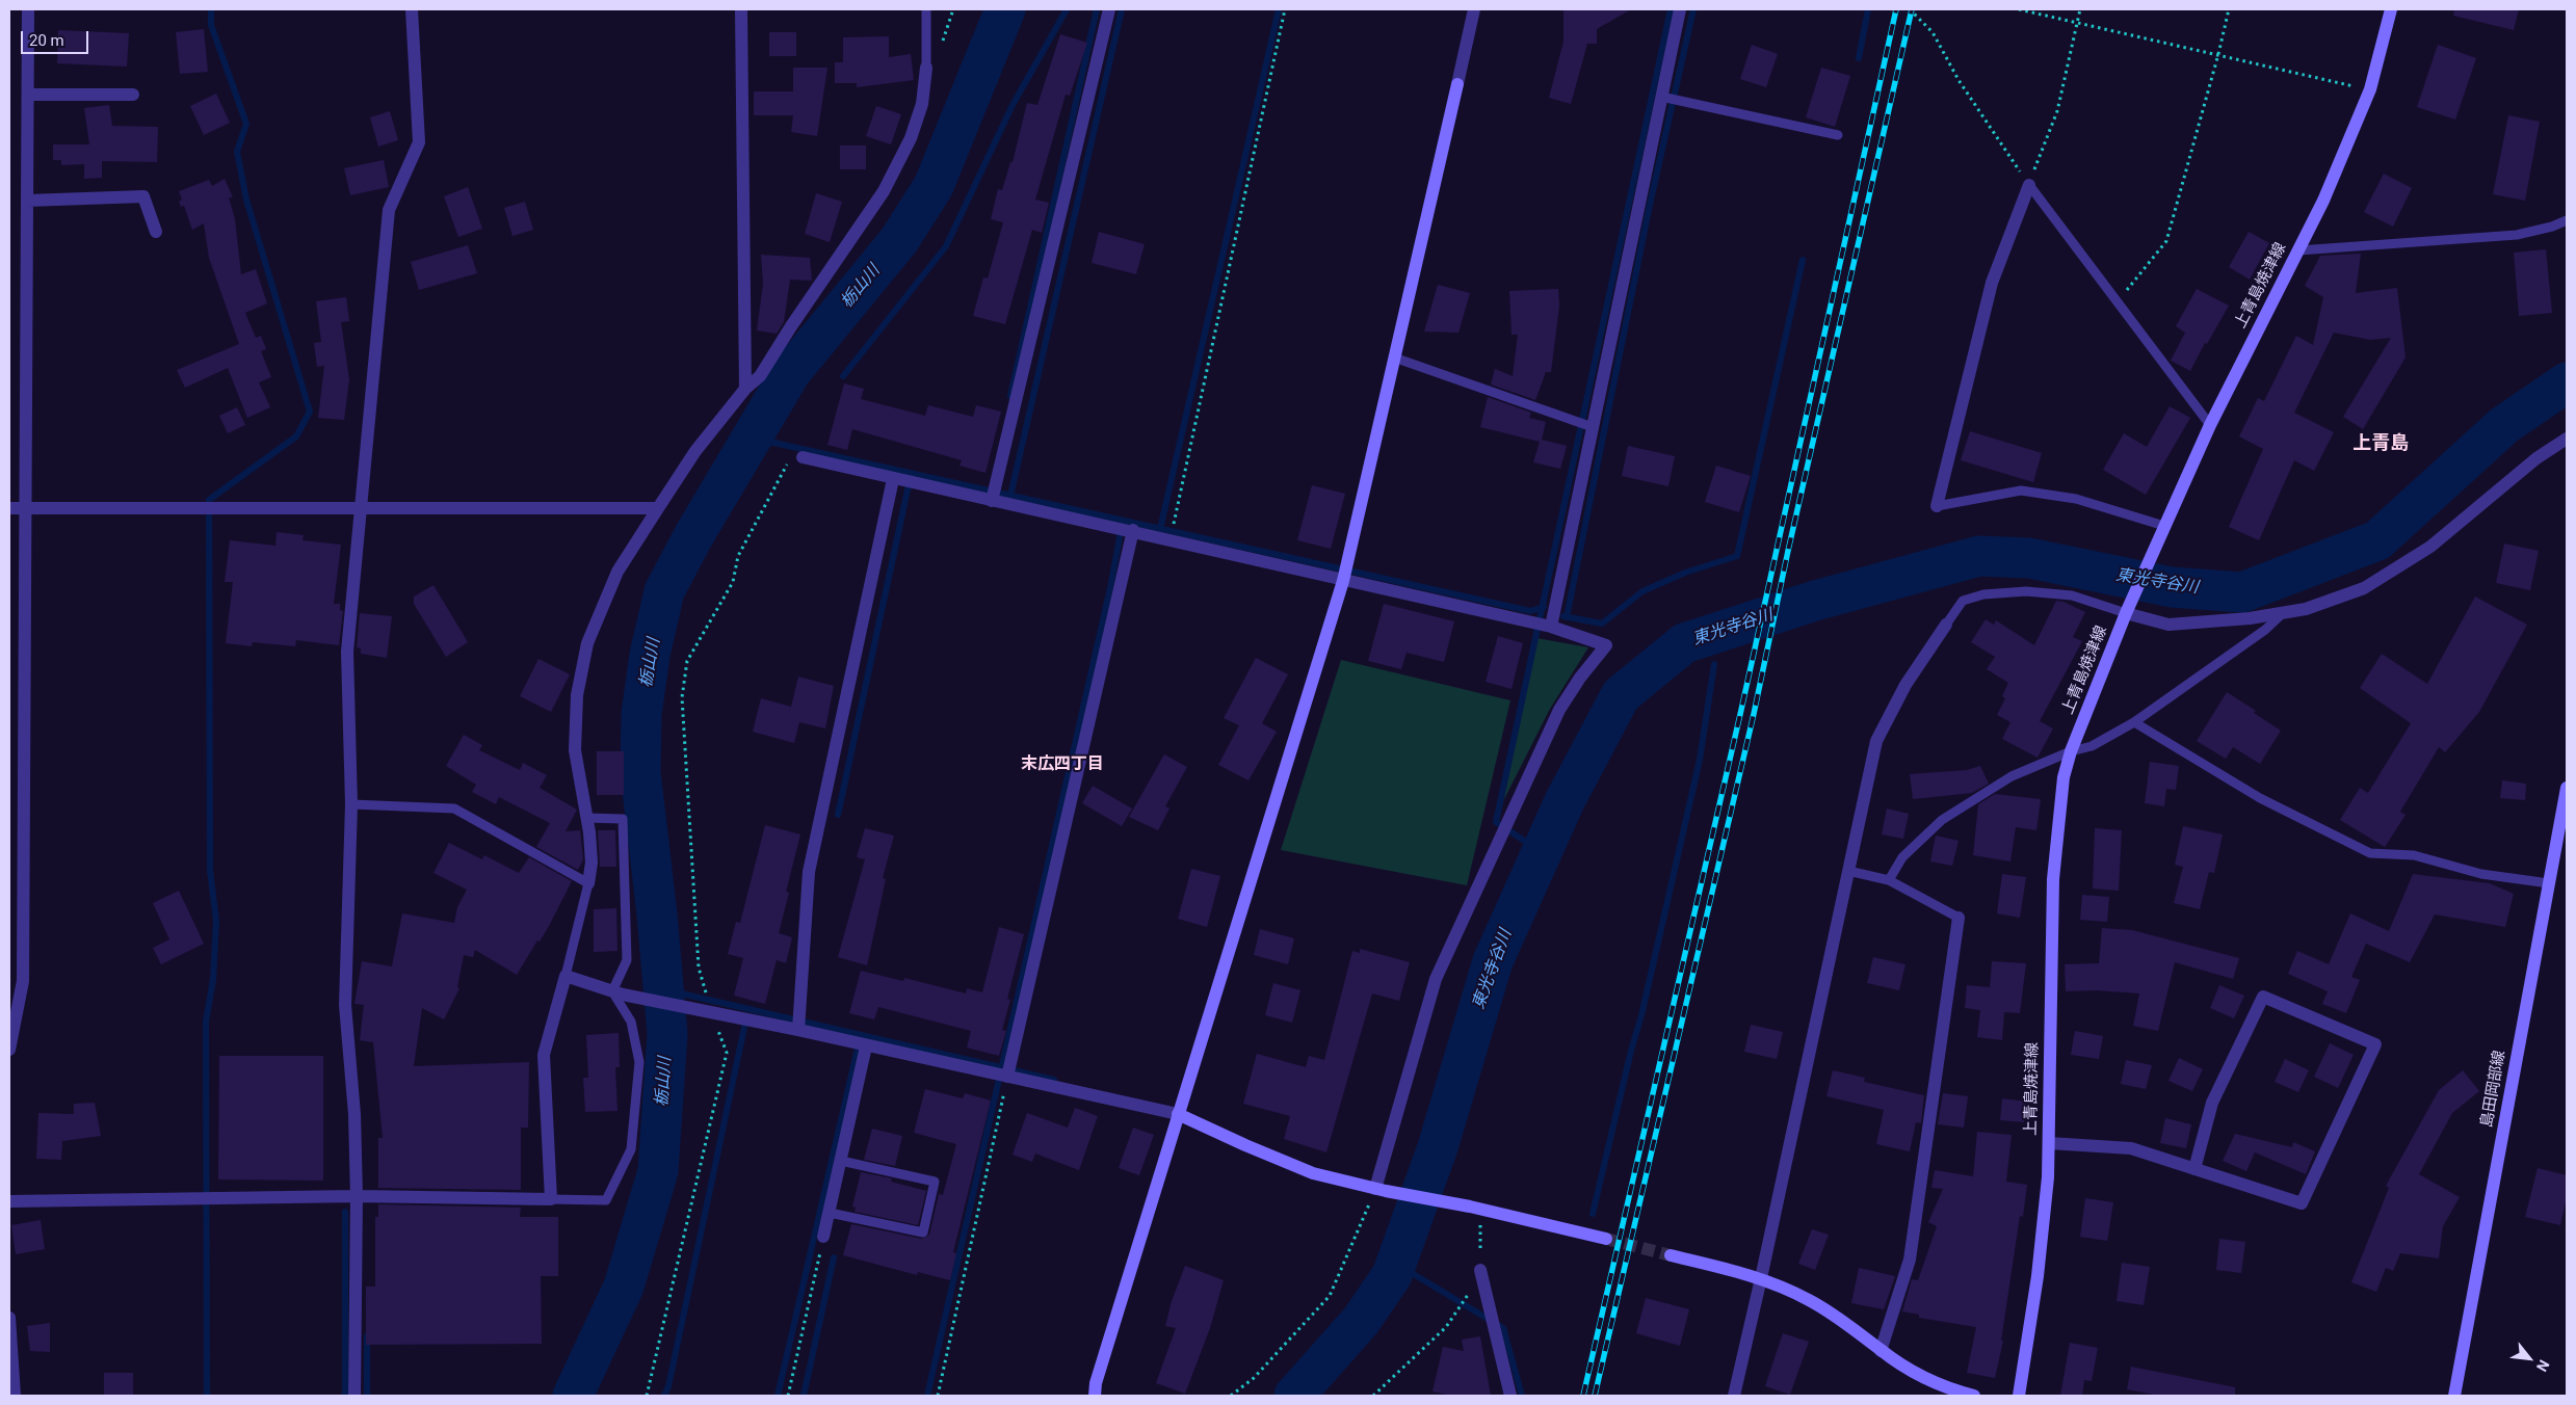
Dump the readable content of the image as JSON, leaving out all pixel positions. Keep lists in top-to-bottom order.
{
  "streets": {
    "street": ["上青島焼津線", "島田岡部線"]
  },
  "districts": ["上青島", "末広四丁目"],
  "water": ["栃山川", "東光寺谷川"],
  "scale_bar": "20 m",
  "north": "bottom right"
}
